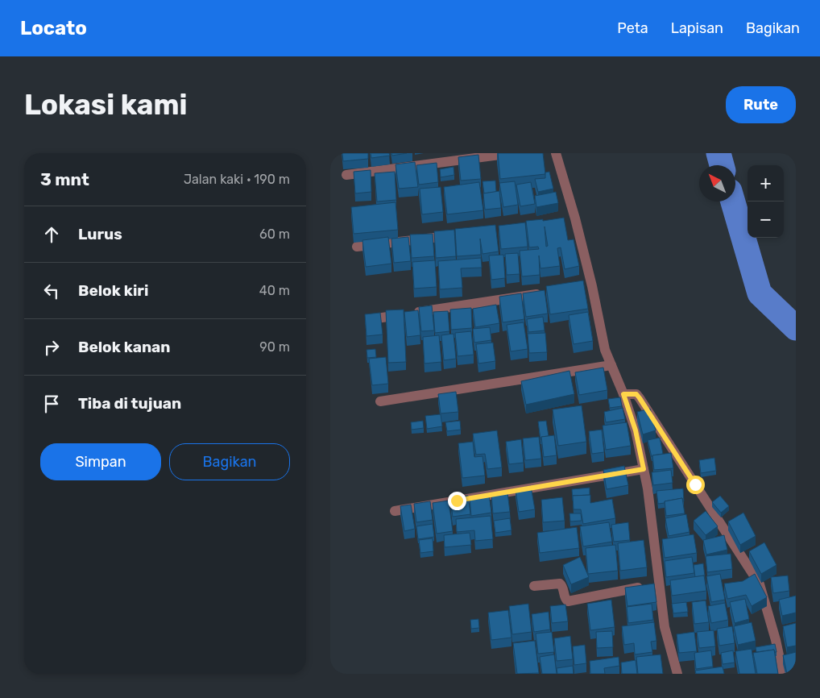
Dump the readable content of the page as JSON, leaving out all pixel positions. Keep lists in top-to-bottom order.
{
  "north": "top left",
  "page": {
    "header": "Locato",
    "nav": ["Peta", "Lapisan", "Bagikan"],
    "buttons": [
      "Rute",
      ["Simpan", "Bagikan"]
    ],
    "title": "Lokasi kami",
    "heading": ["3 mnt", "Jalan kaki · 190 m"],
    "map_buttons": ["+", "−"],
    "list": [
      ["Lurus", "60 m"],
      ["Belok kiri", "40 m"],
      ["Belok kanan", "90 m"],
      "Tiba di tujuan"
    ]
  }
}
